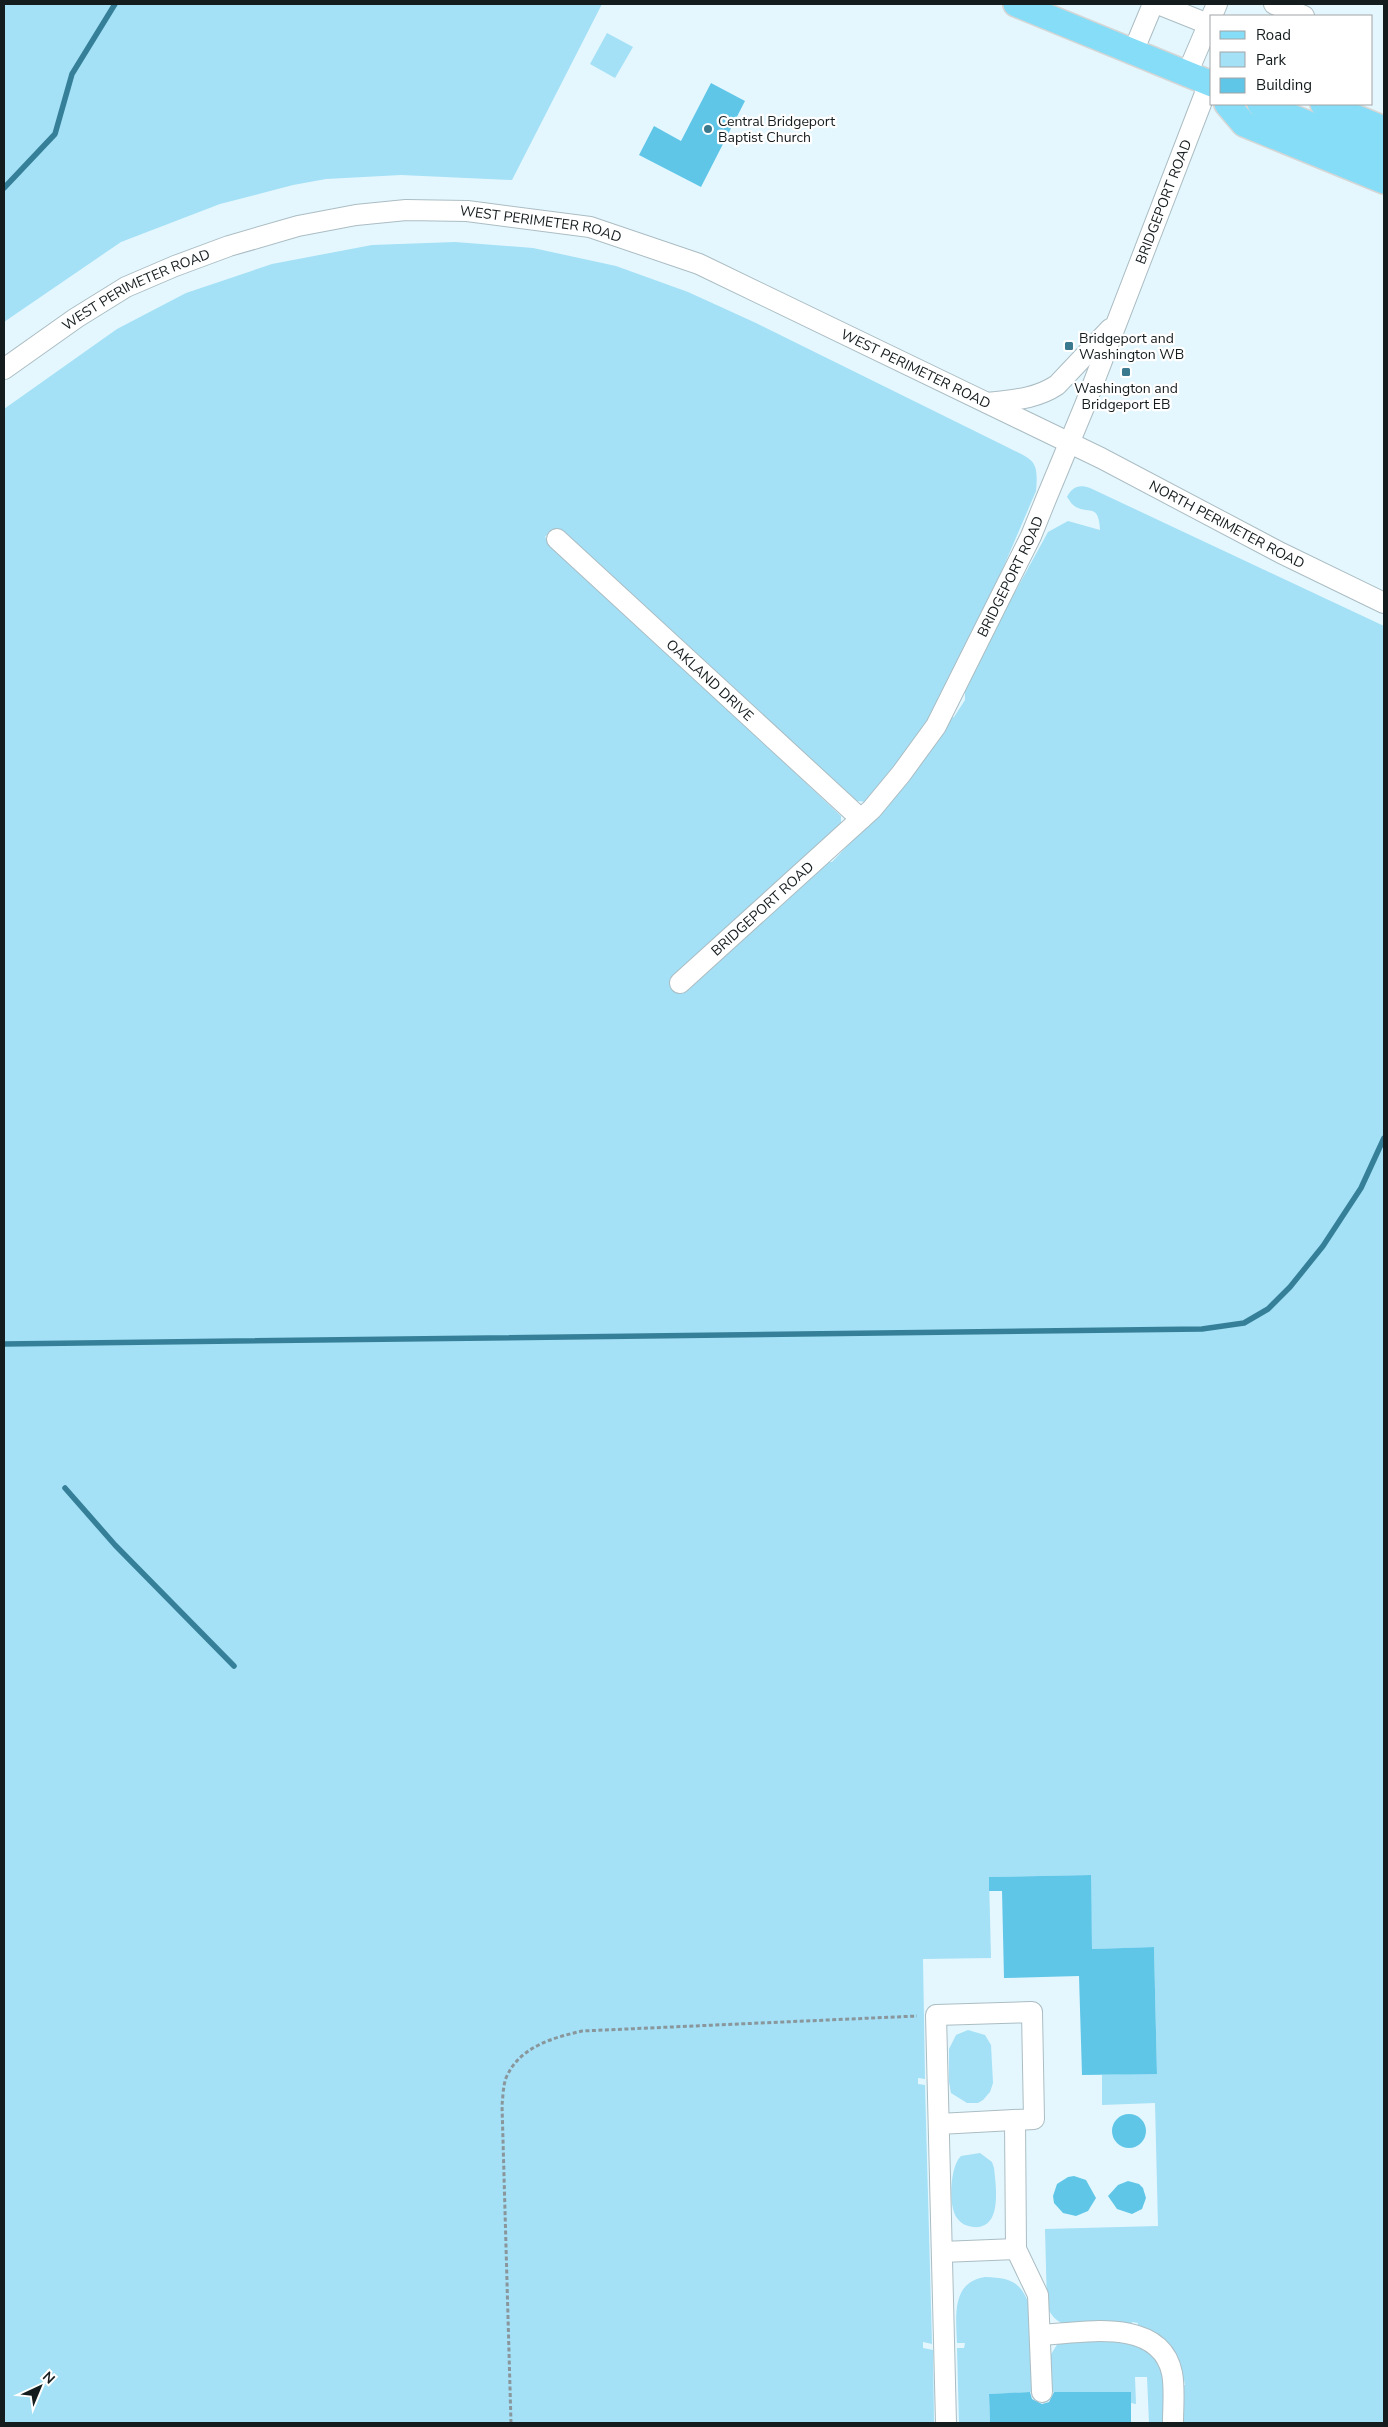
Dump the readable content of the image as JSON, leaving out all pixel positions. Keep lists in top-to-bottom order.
{
  "streets": {
    "street": [
      "BRIDGEPORT ROAD",
      "WEST PERIMETER ROAD",
      "NORTH PERIMETER ROAD",
      "OAKLAND DRIVE"
    ]
  },
  "crossings": [
    ["BRIDGEPORT ROAD", "WEST PERIMETER ROAD"],
    ["BRIDGEPORT ROAD", "NORTH PERIMETER ROAD"],
    ["BRIDGEPORT ROAD", "OAKLAND DRIVE"],
    ["WEST PERIMETER ROAD", "NORTH PERIMETER ROAD"]
  ],
  "places": {
    "other": ["Central Bridgeport Baptist Church"],
    "transit": ["Bridgeport and Washington WB", "Washington and Bridgeport EB"]
  },
  "legend": ["Road", "Park", "Building"],
  "north": "top right"
}
